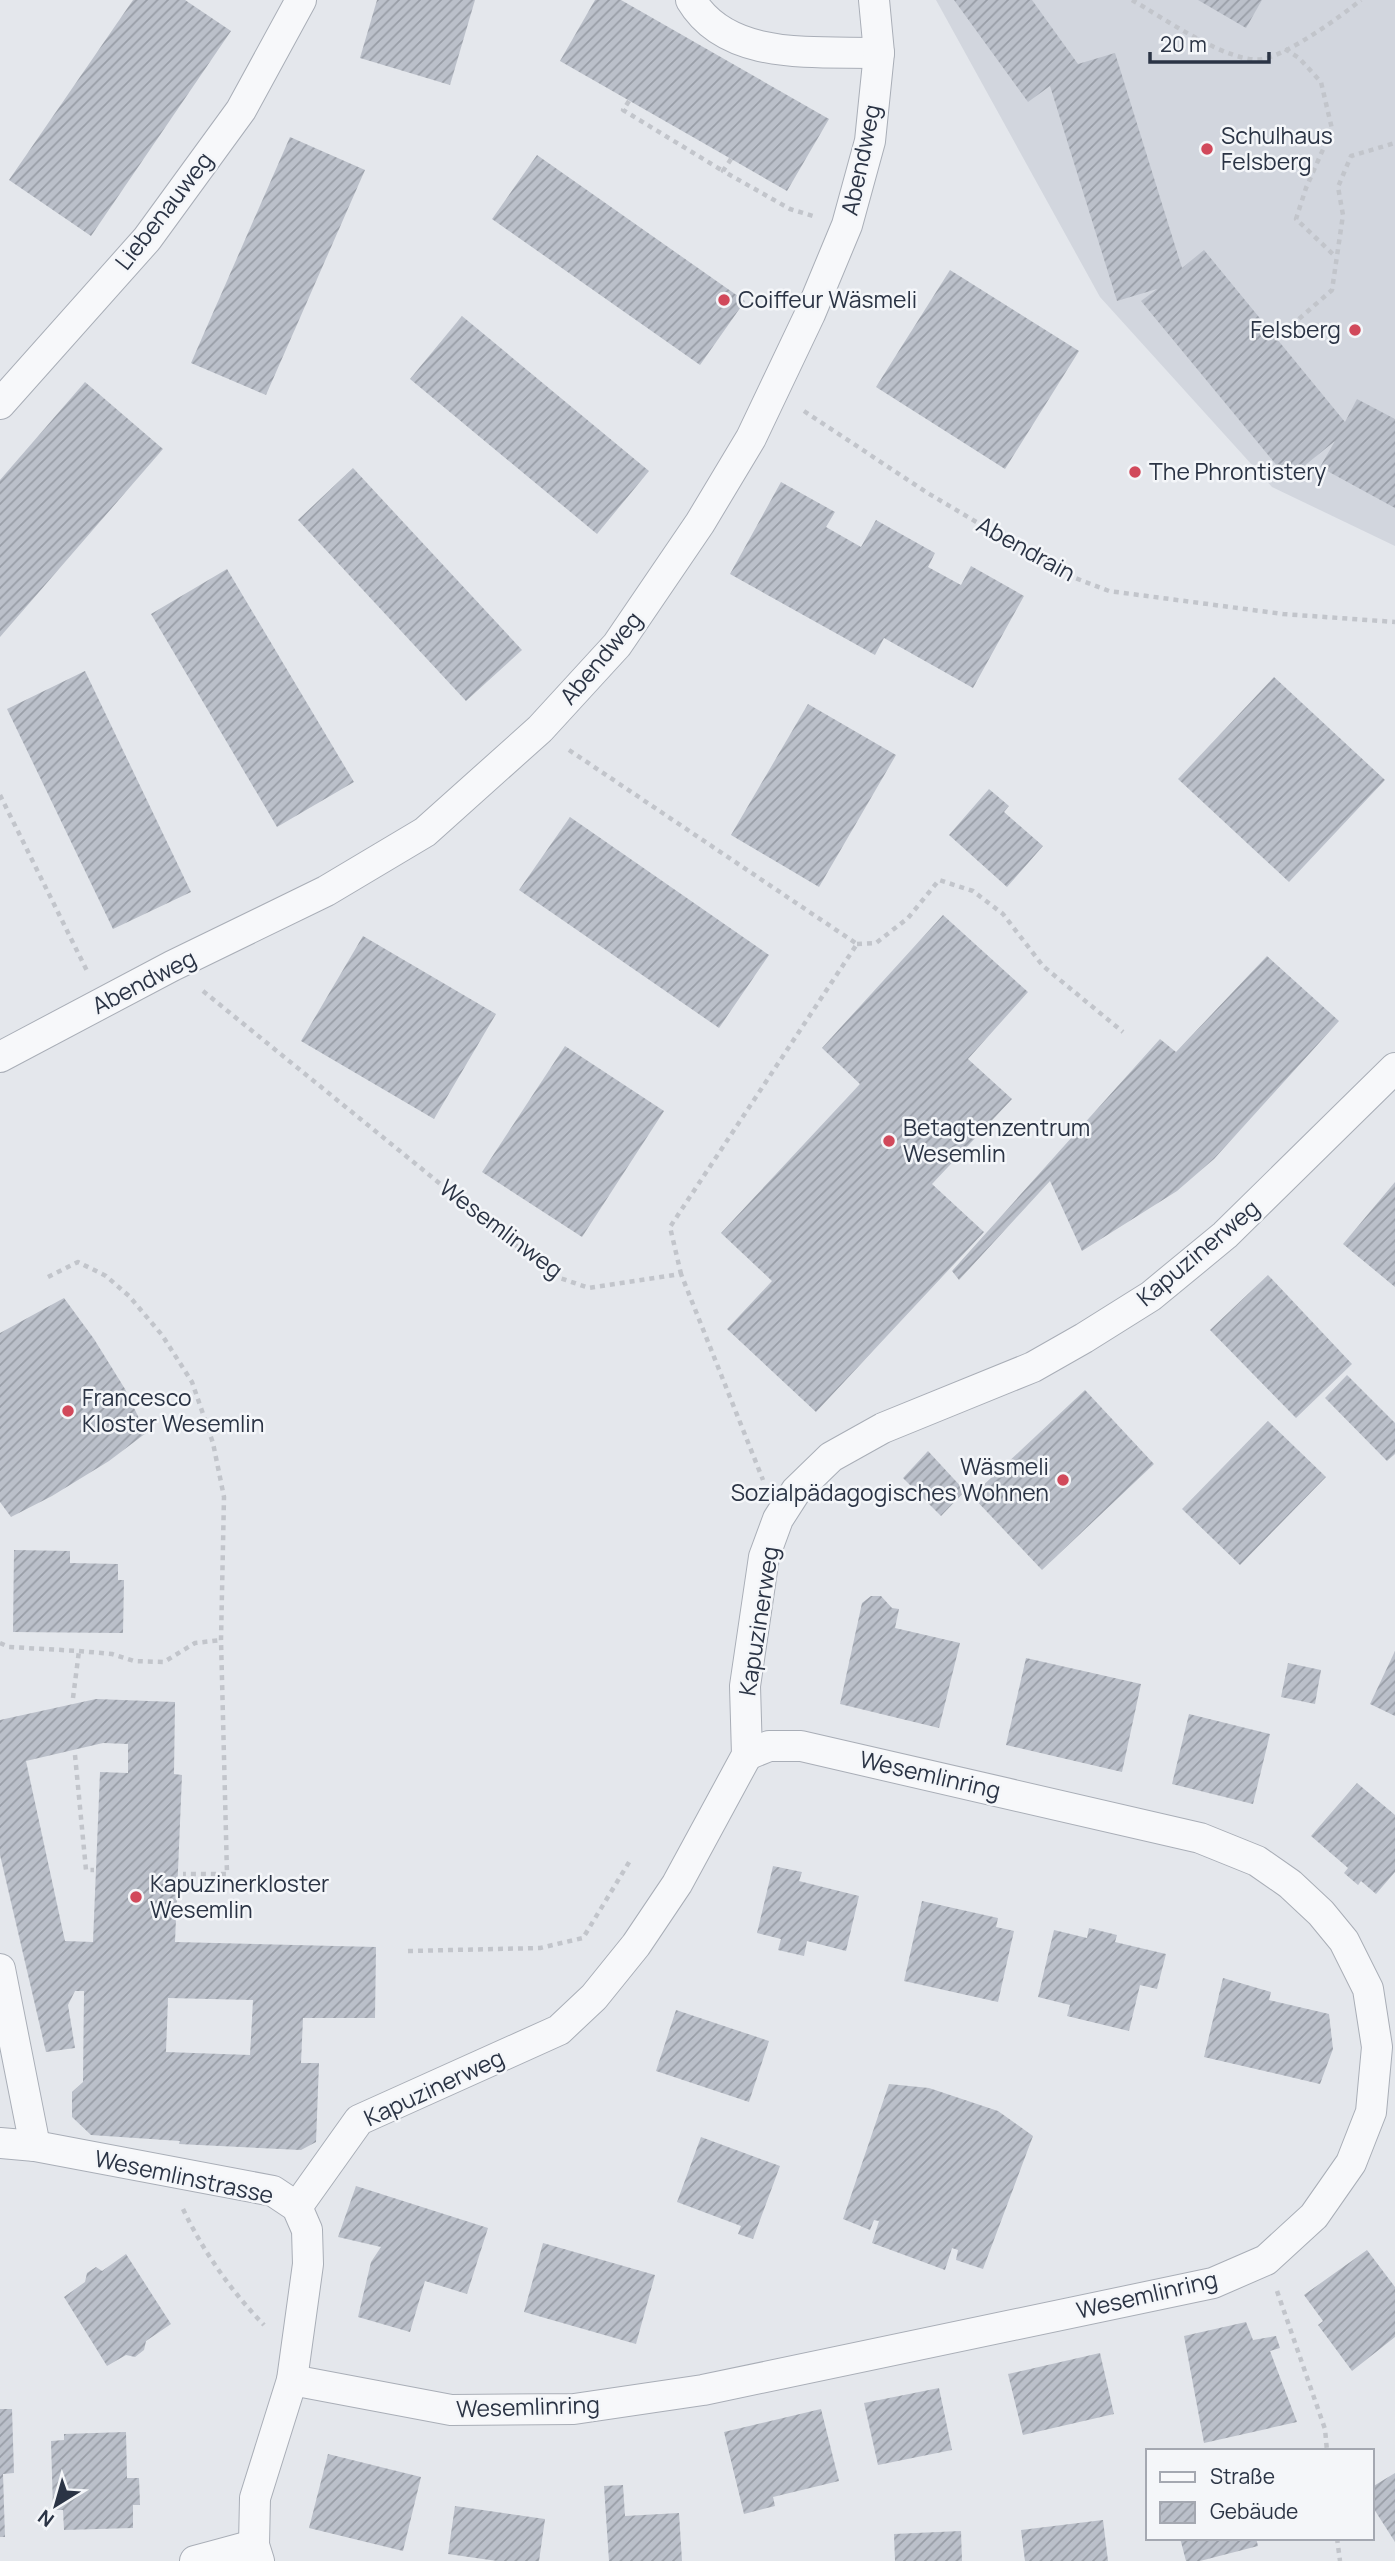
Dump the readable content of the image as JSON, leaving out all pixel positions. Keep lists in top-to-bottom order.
{
  "streets": {
    "street": [
      "Abendweg",
      "Liebenauweg",
      "Kapuzinerweg",
      "Wesemlinring",
      "Wesemlinstrasse"
    ],
    "path": ["Abendrain", "Wesemlinweg"]
  },
  "crossings": [
    ["Abendweg", "Abendrain"],
    ["Abendweg", "Wesemlinweg"],
    ["Kapuzinerweg", "Wesemlinring"],
    ["Kapuzinerweg", "Wesemlinstrasse"],
    ["Wesemlinring", "Wesemlinstrasse"]
  ],
  "places": [
    "Schulhaus Felsberg",
    "Coiffeur Wäsmeli",
    "Felsberg",
    "The Phrontistery",
    "Betagtenzentrum Wesemlin",
    "Francesco Kloster Wesemlin",
    "Wäsmeli Sozialpädagogisches Wohnen",
    "Kapuzinerkloster Wesemlin"
  ],
  "legend": ["Straße", "Gebäude"],
  "scale_bar": "20 m",
  "north": "bottom left"
}
